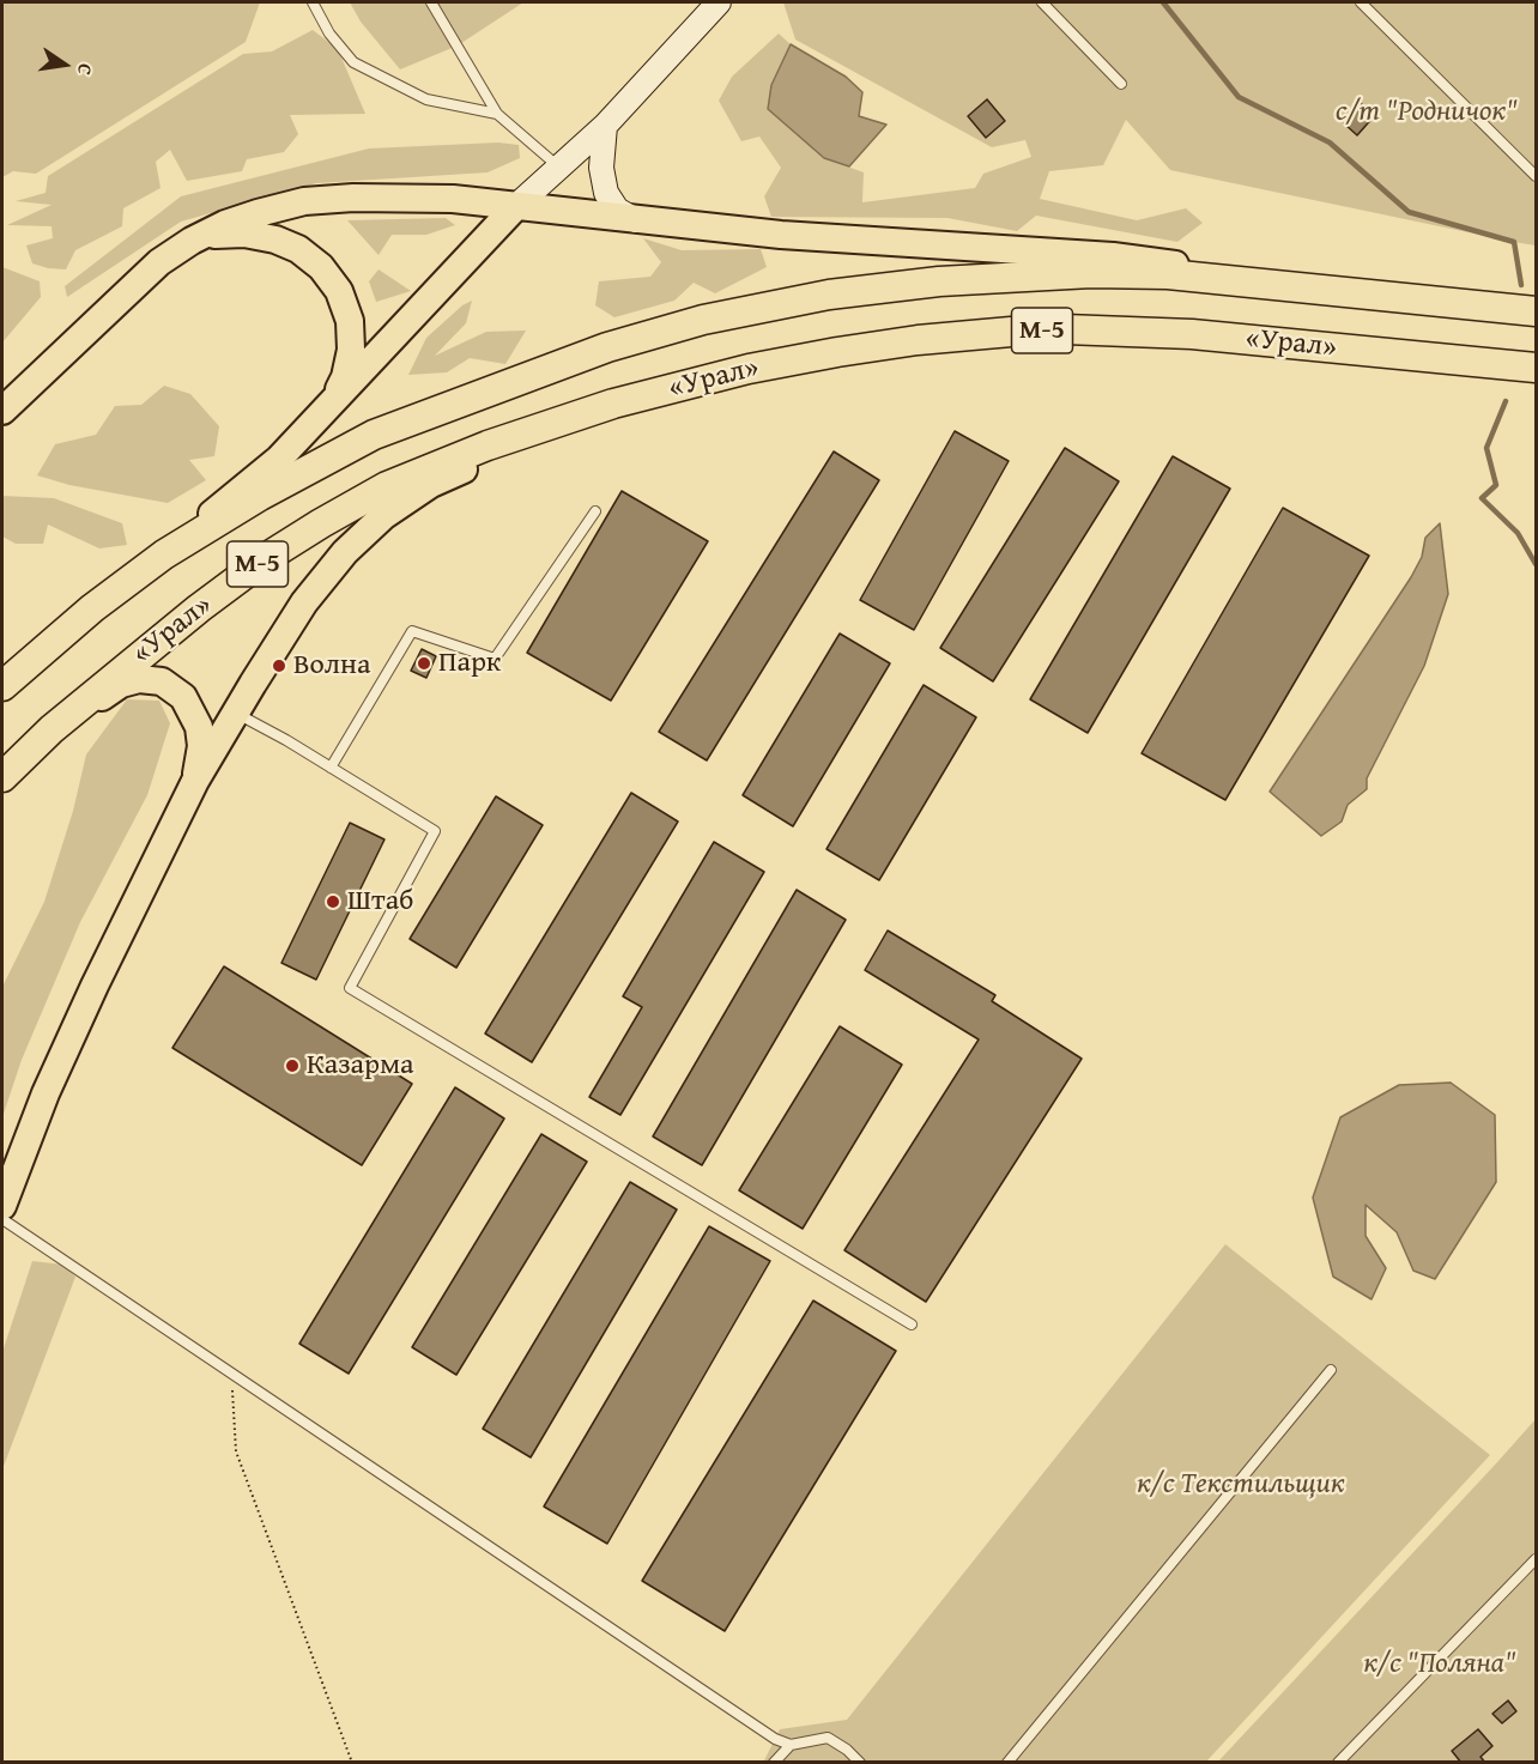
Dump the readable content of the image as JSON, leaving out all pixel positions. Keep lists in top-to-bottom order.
{
  "streets": {
    "highway": ["М-5", "«Урал»"]
  },
  "parks": ["с/т \"Родничок\"", "к/с Текстильщик", "к/с \"Поляна\""],
  "places": [
    "Парк",
    "Волна",
    "Штаб",
    "Казарма"
  ],
  "north": "right"
}
